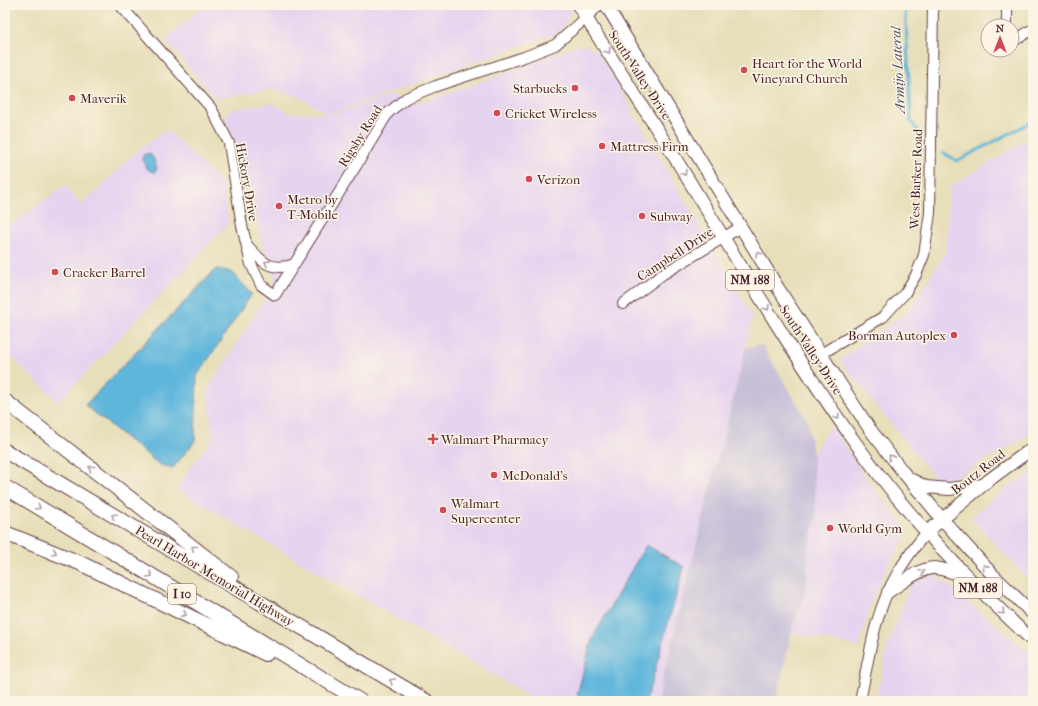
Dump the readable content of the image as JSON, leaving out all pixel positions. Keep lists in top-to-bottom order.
{
  "streets": {
    "highway": ["Pearl Harbor Memorial Highway", "I 10"],
    "main road": ["South Valley Drive", "NM 188", "Boutz Road"],
    "street": [
      "Rigsby Road",
      "West Barker Road",
      "Hickory Drive",
      "Campbell Drive"
    ]
  },
  "crossings": [
    ["South Valley Drive", "Rigsby Road"],
    ["South Valley Drive", "West Barker Road"],
    ["South Valley Drive", "Campbell Drive"],
    ["South Valley Drive", "Boutz Road"],
    ["Rigsby Road", "Hickory Drive"]
  ],
  "water": ["Armijo Lateral"],
  "places": {
    "other": [
      "Heart for the World Vineyard Church",
      "Starbucks",
      "Maverik",
      "Cricket Wireless",
      "Mattress Firm",
      "Verizon",
      "Metro by T-Mobile",
      "Subway",
      "Cracker Barrel",
      "Borman Autoplex",
      "McDonald's",
      "Walmart Supercenter",
      "World Gym"
    ],
    "health": ["Walmart Pharmacy"]
  },
  "north": "top"
}
